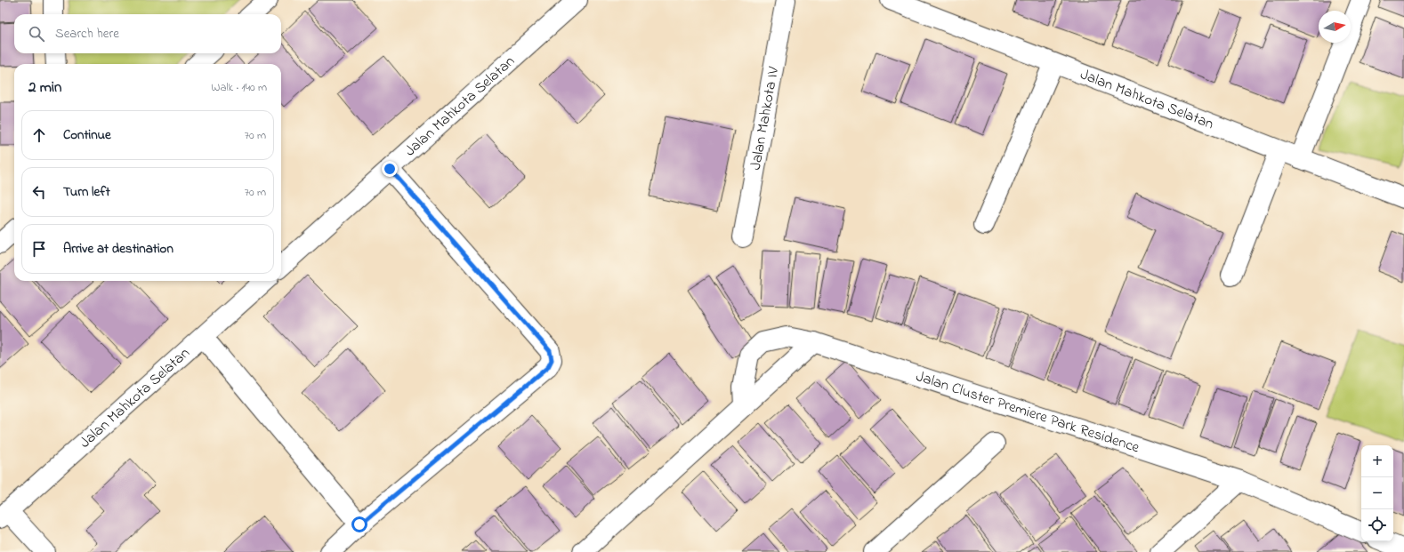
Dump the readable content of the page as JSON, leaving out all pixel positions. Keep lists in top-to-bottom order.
{
  "streets": {
    "street": ["Jalan Mahkota Selatan", "Jalan Mahkota IV", "Jalan Cluster Premiere Park Residence"]
  },
  "north": "right",
  "page": {
    "search": "Search here",
    "heading": ["2 min", "Walk · 140 m"],
    "list": [
      ["Continue", "70 m"],
      ["Turn left", "70 m"],
      "Arrive at destination"
    ],
    "map_buttons": ["+", "−"]
  }
}
